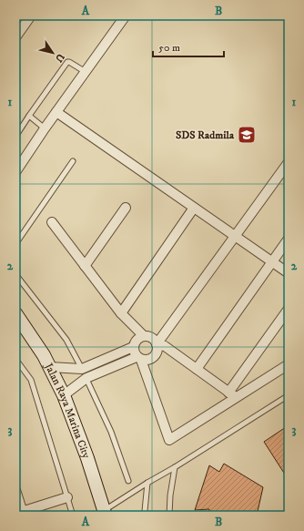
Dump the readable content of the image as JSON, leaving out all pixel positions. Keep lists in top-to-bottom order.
{
  "streets": {
    "main road": ["Jalan Raya Marina City"]
  },
  "places": {
    "school or university": ["SDS Radmila"]
  },
  "scale_bar": "50 m",
  "north": "bottom right",
  "grid": {
    "columns": ["A", "B"],
    "rows": ["1", "2", "3"]
  }
}
